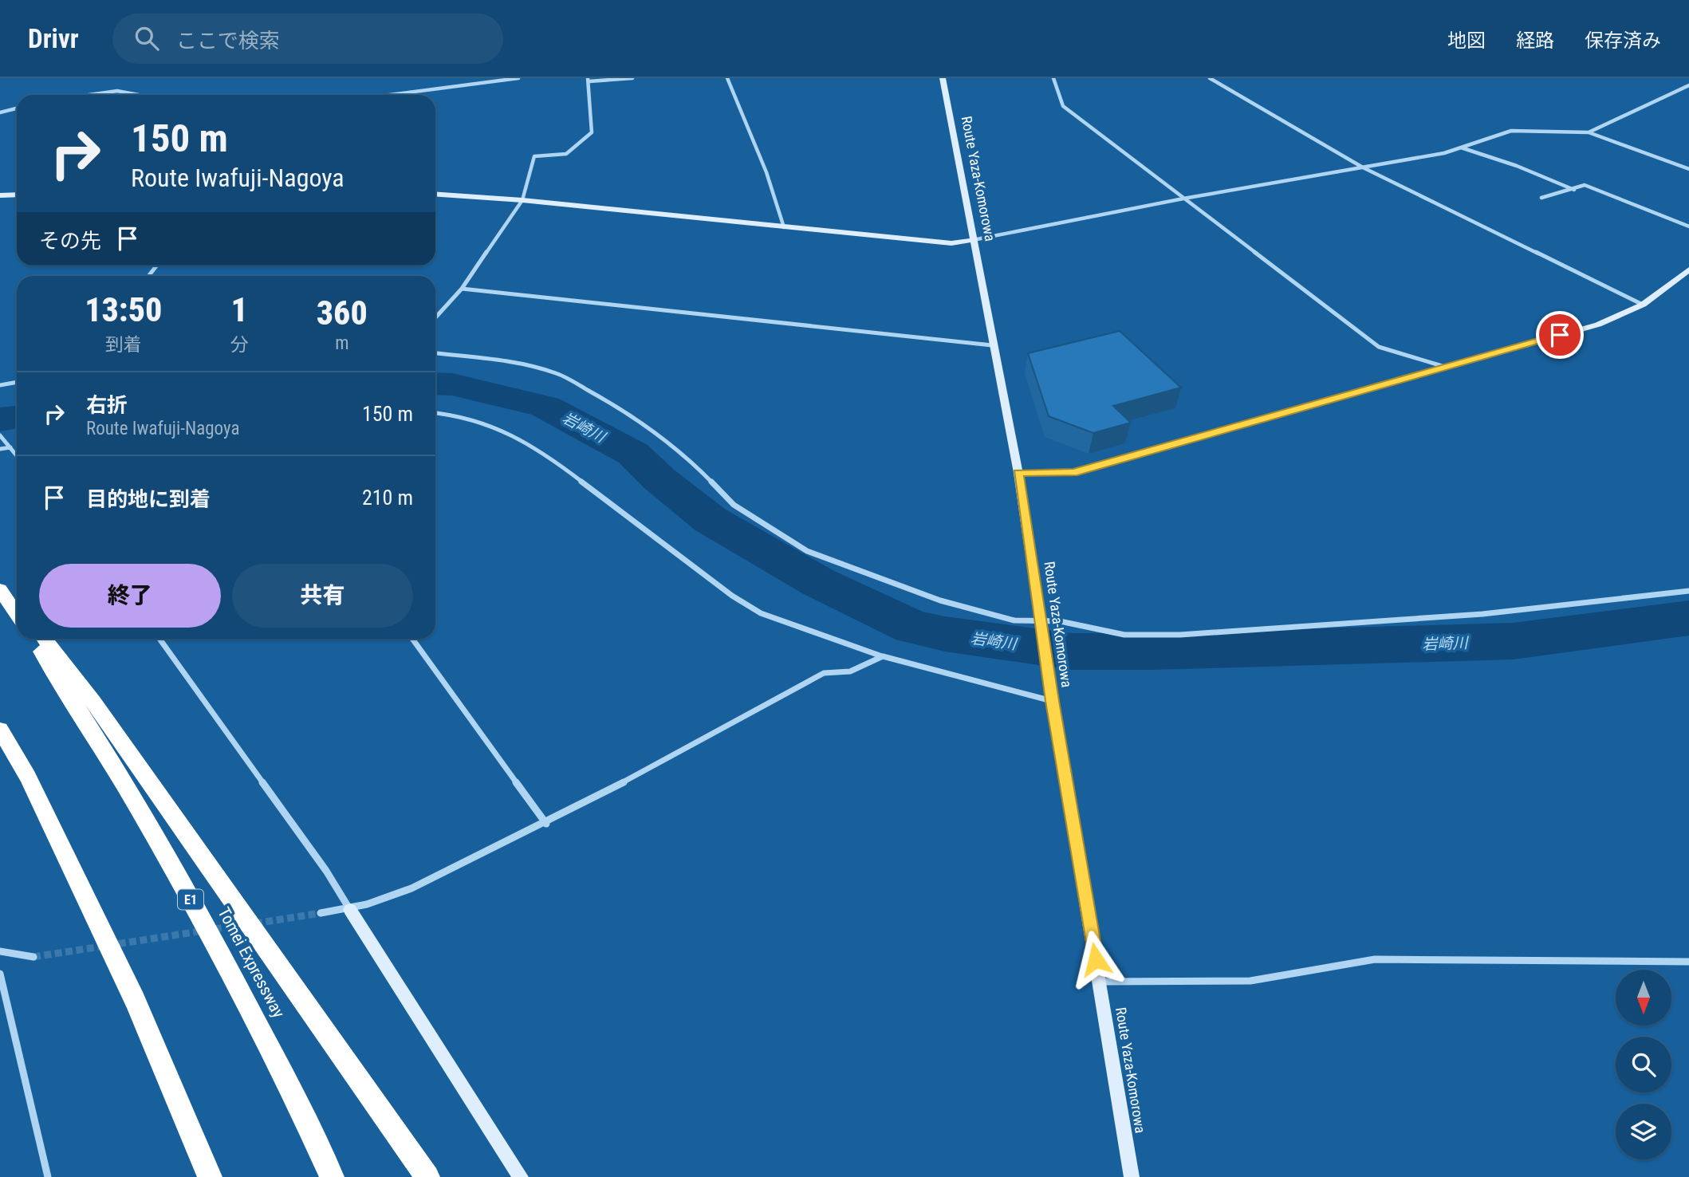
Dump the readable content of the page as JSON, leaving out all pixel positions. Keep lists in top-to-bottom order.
{
  "streets": {
    "highway": ["E1", "Tomei Expressway"],
    "main road": ["Route Yaza-Komorowa"]
  },
  "water": ["岩崎川"],
  "north": "bottom",
  "page": {
    "header": "Drivr",
    "search": "ここで検索",
    "nav": ["地図", "経路", "保存済み"],
    "turn": ["150 m", "Route Iwafuji-Nagoya"],
    "then": "その先",
    "eta": [
      "13:50",
      "到着",
      "1",
      "分",
      "360",
      "m"
    ],
    "list": [
      {
        "name": "右折",
        "note": "Route Iwafuji-Nagoya",
        "value": "150 m"
      },
      {
        "name": "目的地に到着",
        "value": "210 m"
      }
    ],
    "buttons": ["終了", "共有"]
  }
}
